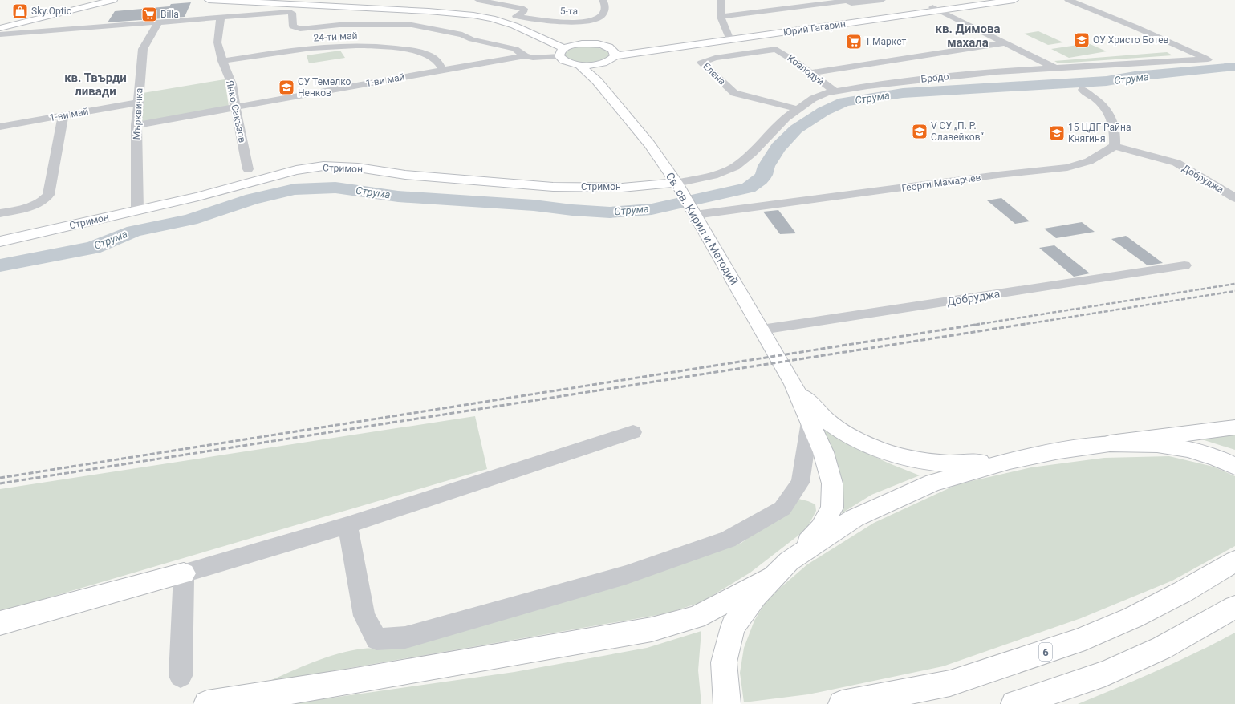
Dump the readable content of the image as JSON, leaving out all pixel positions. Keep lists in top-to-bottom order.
{
  "streets": {
    "main road": [
      "Юрий Гагарин",
      "Стримон",
      "Св. св. Кирил и Методий",
      "6"
    ],
    "street": [
      "5-та",
      "24-ти май",
      "Козлодуй",
      "Елена",
      "Бродо",
      "1-ви май",
      "Янко Сакъзов",
      "Мърквичка",
      "Добруджа",
      "Георги Мамарчев"
    ]
  },
  "crossings": [
    ["24-ти май", "1-ви май"],
    ["24-ти май", "Янко Сакъзов"],
    ["Козлодуй", "Елена"],
    ["Козлодуй", "Бродо"],
    ["Елена", "Бродо"],
    ["Бродо", "Стримон"],
    ["1-ви май", "Янко Сакъзов"],
    ["1-ви май", "Мърквичка"],
    ["Мърквичка", "Стримон"],
    ["Стримон", "Св. св. Кирил и Методий"],
    ["Добруджа", "Георги Мамарчев"],
    ["Добруджа", "Св. св. Кирил и Методий"],
    ["Георги Мамарчев", "Св. св. Кирил и Методий"]
  ],
  "districts": ["кв. Димова махала", "кв. Твърди ливади"],
  "water": ["Струма"],
  "places": {
    "shop": ["Sky Optic"],
    "supermarket": ["Billa", "Т-Маркет"],
    "school or university": [
      "ОУ Христо Ботев",
      "СУ Темелко Ненков",
      "V СУ „П. Р. Славейков“",
      "15 ЦДГ Райна Княгиня"
    ]
  }
}
